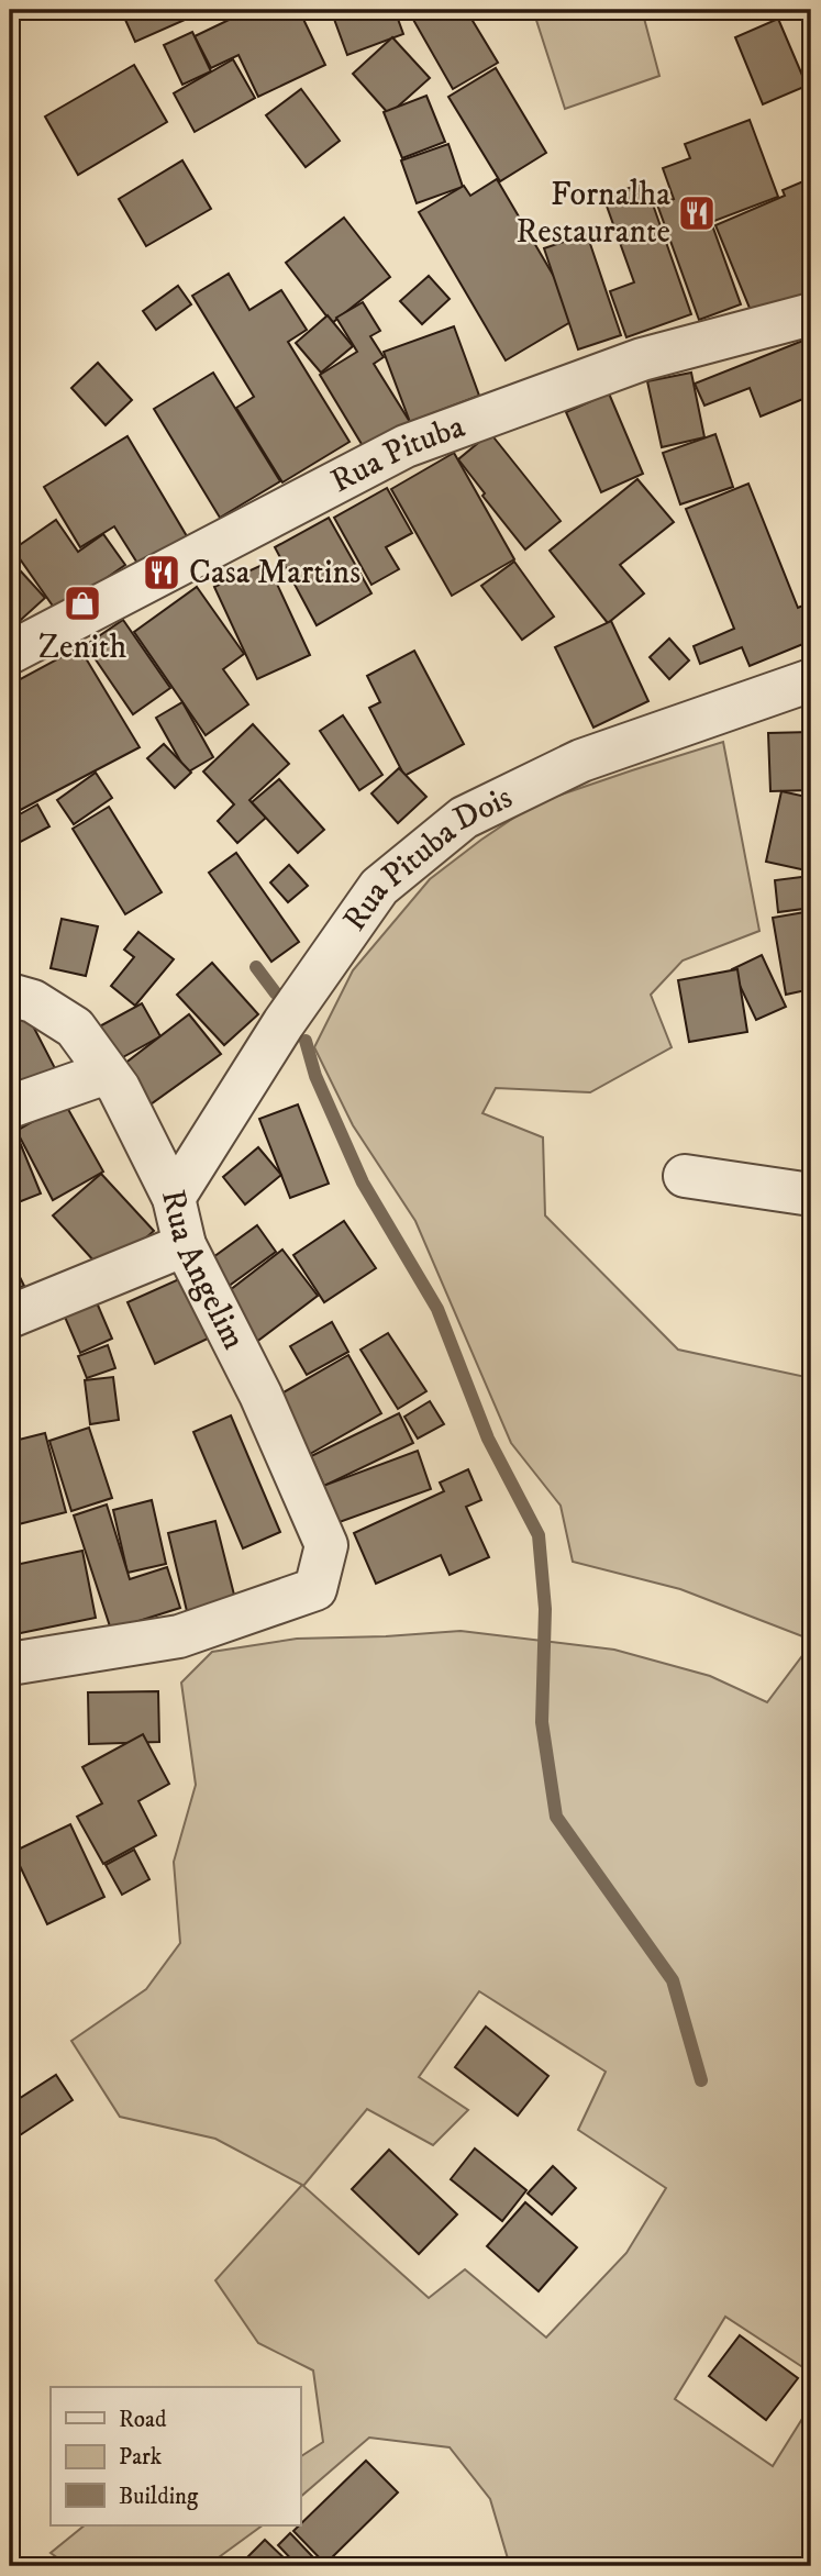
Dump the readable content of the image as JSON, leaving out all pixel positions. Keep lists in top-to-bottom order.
{
  "streets": {
    "street": ["Rua Pituba", "Rua Pituba Dois", "Rua Angelim"]
  },
  "crossings": [
    ["Rua Pituba Dois", "Rua Angelim"]
  ],
  "places": {
    "restaurant": ["Fornalha Restaurante", "Casa Martins"],
    "shop": ["Zenith"]
  },
  "legend": ["Road", "Park", "Building"]
}
